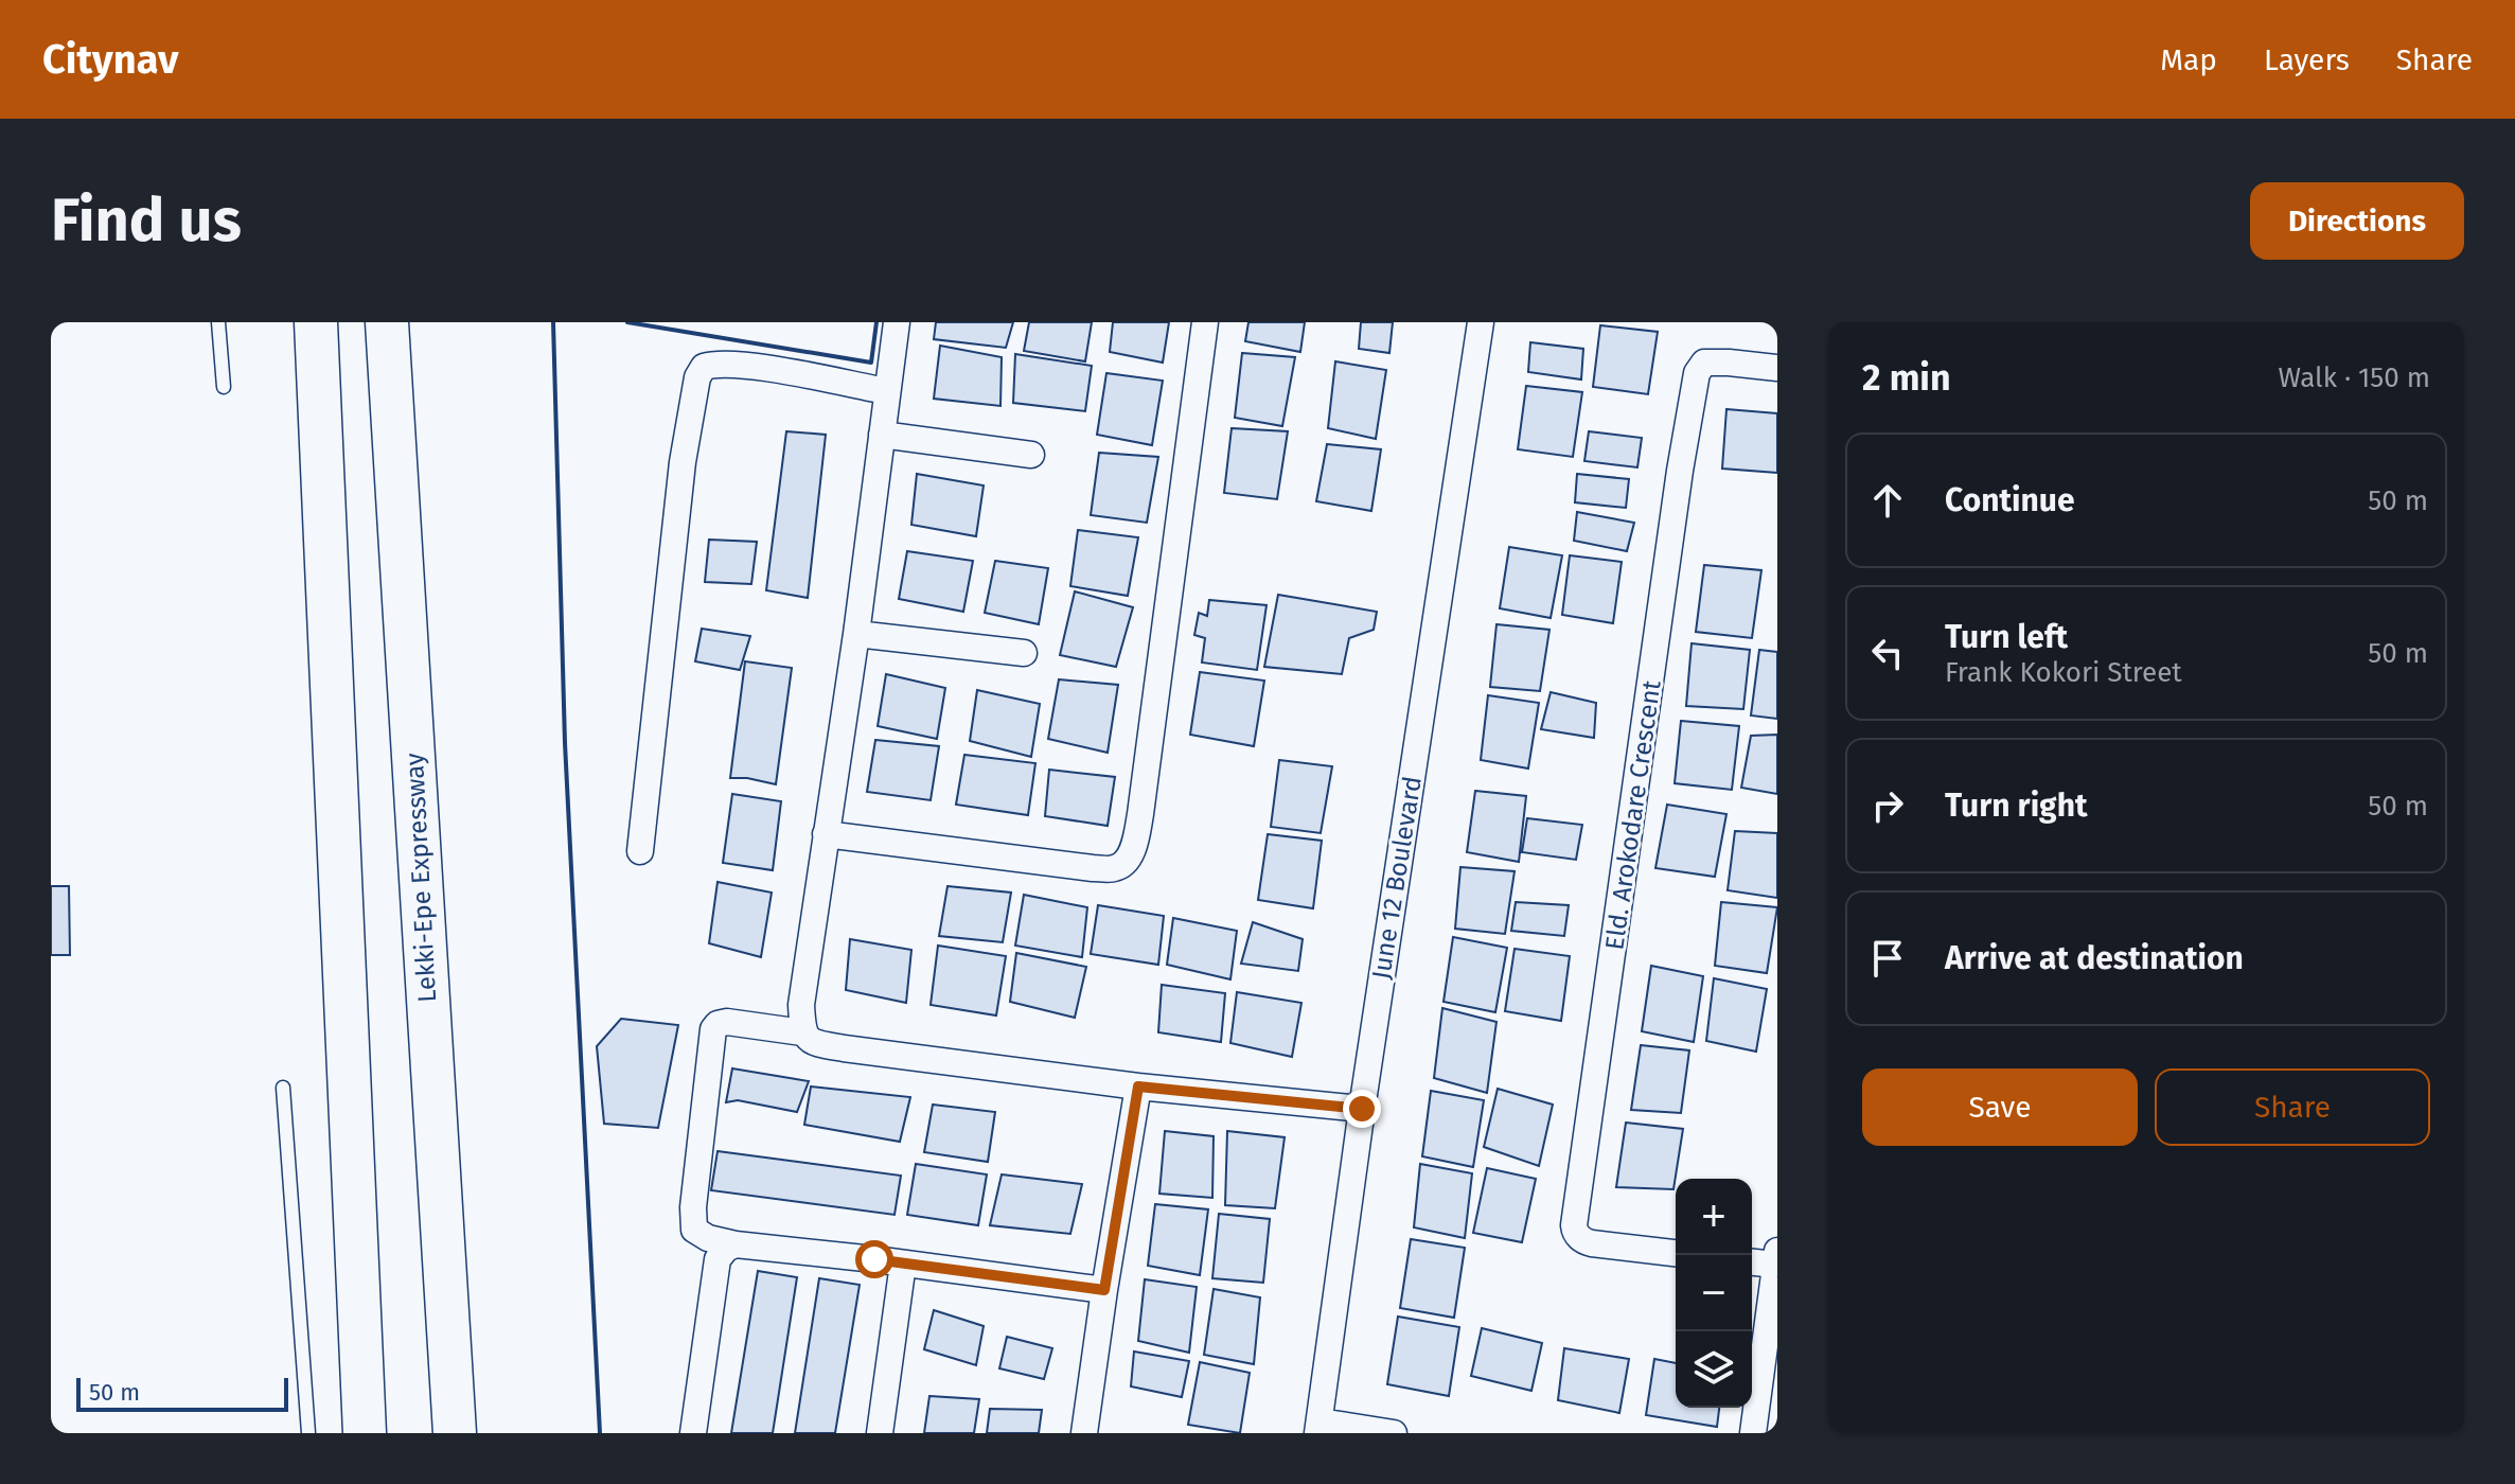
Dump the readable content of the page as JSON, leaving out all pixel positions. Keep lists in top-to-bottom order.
{
  "streets": {
    "highway": ["Lekki-Epe Expressway"],
    "street": ["Eld. Arokodare Crescent", "June 12 Boulevard"]
  },
  "scale_bar": "50 m",
  "page": {
    "header": "Citynav",
    "nav": ["Map", "Layers", "Share"],
    "buttons": [
      "Directions",
      ["Save", "Share"]
    ],
    "title": "Find us",
    "heading": ["2 min", "Walk · 150 m"],
    "list": [
      ["Continue", "50 m"],
      ["Turn left", "Frank Kokori Street", "50 m"],
      ["Turn right", "50 m"],
      "Arrive at destination"
    ],
    "map_buttons": ["+", "−"],
    "scale": "50 m"
  }
}
